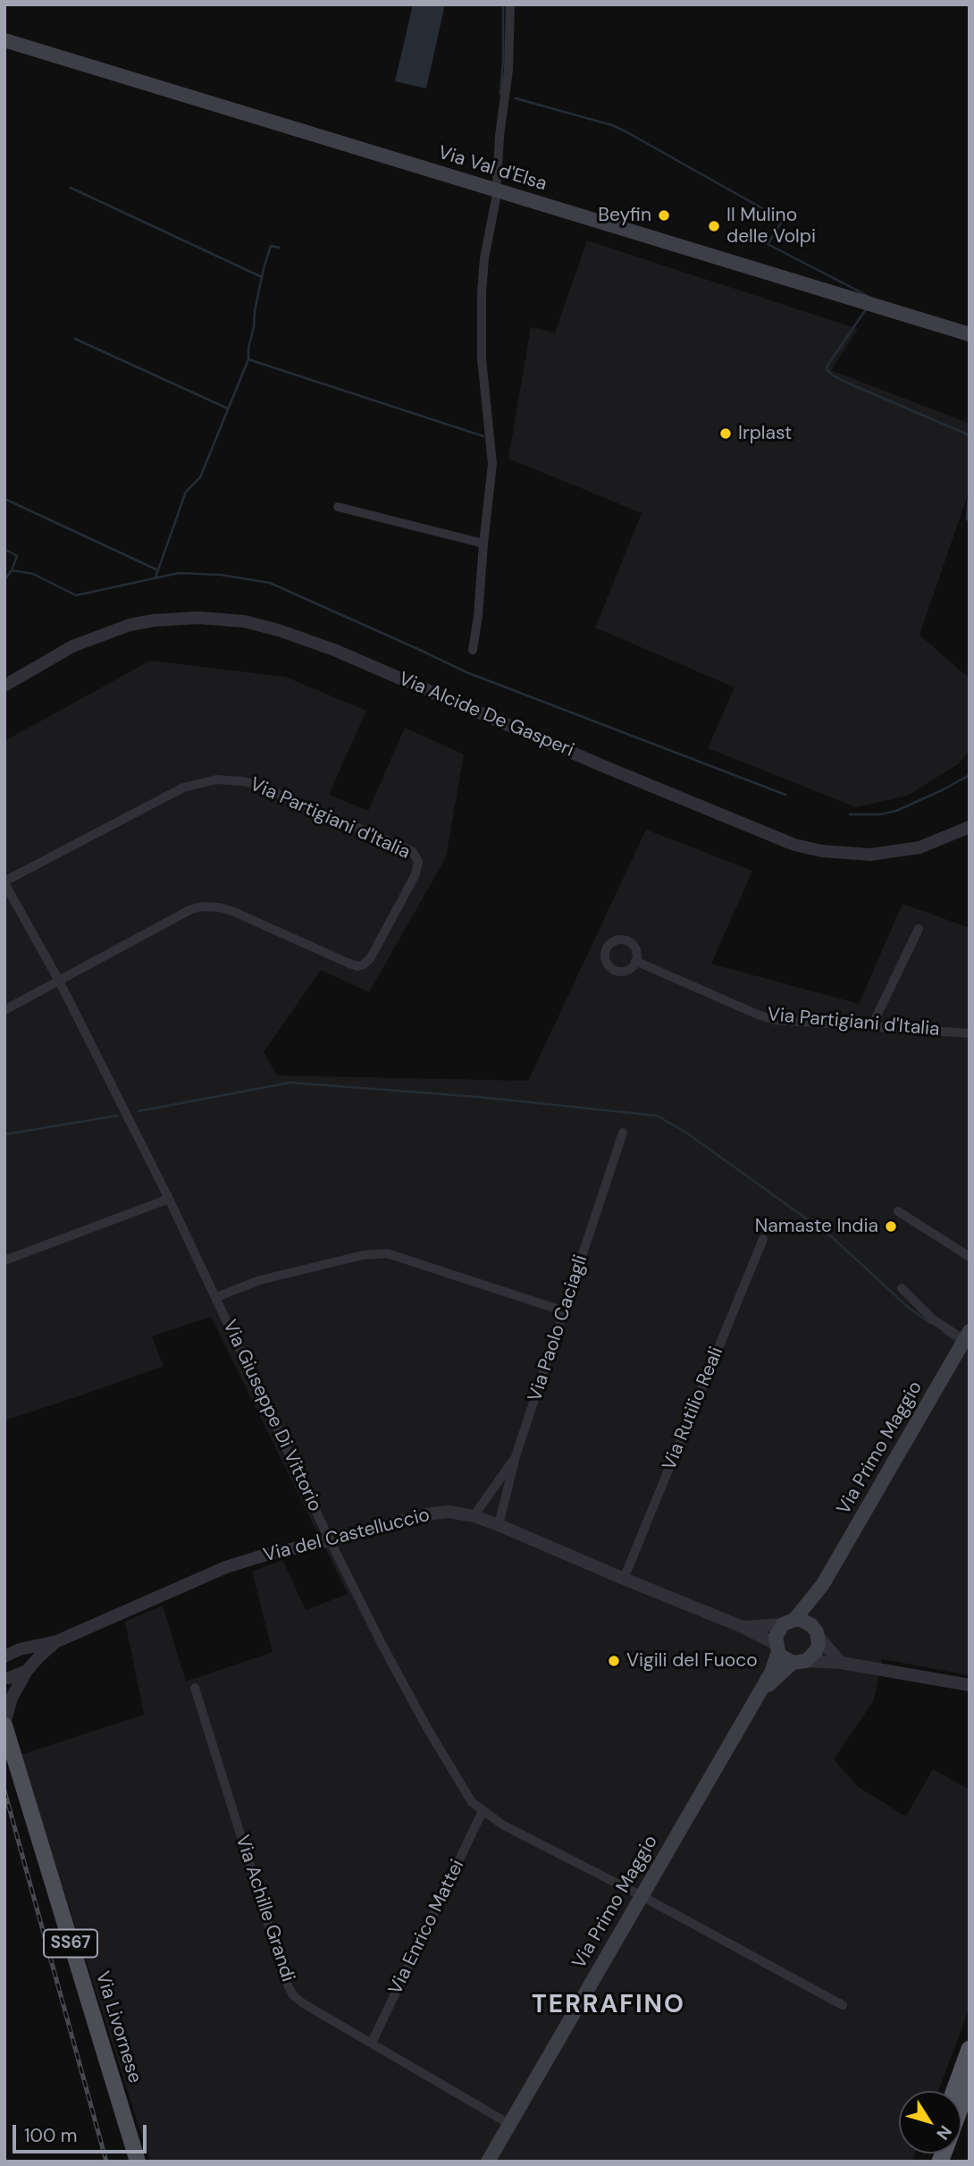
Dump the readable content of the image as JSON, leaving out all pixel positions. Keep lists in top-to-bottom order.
{
  "streets": {
    "main road": [
      "Via Val d'Elsa",
      "Via Primo Maggio",
      "SS67",
      "Via Livornese"
    ],
    "street": [
      "Via Alcide De Gasperi",
      "Via Partigiani d'Italia",
      "Via Paolo Caciagli",
      "Via Rutilio Reali",
      "Via Giuseppe Di Vittorio",
      "Via del Castelluccio",
      "Via Achille Grandi",
      "Via Enrico Mattei"
    ]
  },
  "crossings": [
    ["Via Partigiani d'Italia", "Via Giuseppe Di Vittorio"],
    ["Via Paolo Caciagli", "Via del Castelluccio"],
    ["Via Rutilio Reali", "Via del Castelluccio"],
    ["Via Giuseppe Di Vittorio", "Via Primo Maggio"],
    ["Via Giuseppe Di Vittorio", "Via del Castelluccio"],
    ["Via Giuseppe Di Vittorio", "Via Enrico Mattei"],
    ["Via Primo Maggio", "Via del Castelluccio"],
    ["Via Primo Maggio", "Via Achille Grandi"],
    ["Via del Castelluccio", "Via Livornese"],
    ["Via Achille Grandi", "Via Enrico Mattei"]
  ],
  "districts": ["TERRAFINO"],
  "places": [
    "Beyfin",
    "Il Mulino delle Volpi",
    "Irplast",
    "Namaste India",
    "Vigili del Fuoco"
  ],
  "scale_bar": "100 m",
  "north": "bottom right"
}
